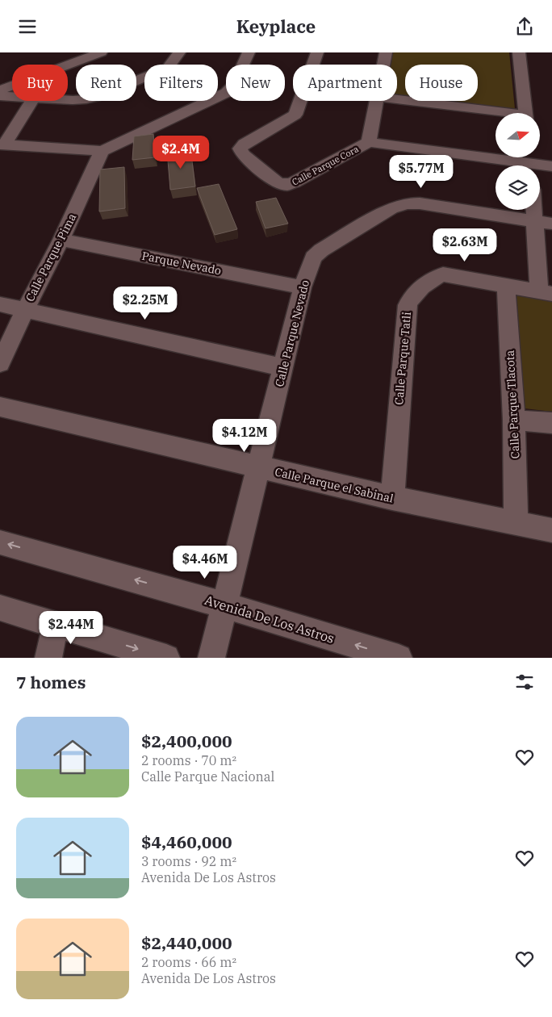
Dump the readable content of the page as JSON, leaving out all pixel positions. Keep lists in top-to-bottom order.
{
  "streets": {
    "street": [
      "Calle Parque Cora",
      "Calle Parque Pima",
      "Parque Nevado",
      "Calle Parque Nevado",
      "Calle Parque Tatli",
      "Calle Parque Tlacota",
      "Calle Parque el Sabinal",
      "Avenida De Los Astros"
    ]
  },
  "crossings": [
    ["Calle Parque Pima", "Parque Nevado"],
    ["Parque Nevado", "Calle Parque Nevado"],
    ["Calle Parque Nevado", "Calle Parque el Sabinal"],
    ["Calle Parque Nevado", "Avenida De Los Astros"],
    ["Calle Parque Tatli", "Calle Parque Tlacota"],
    ["Calle Parque Tatli", "Calle Parque el Sabinal"],
    ["Calle Parque Tlacota", "Calle Parque el Sabinal"]
  ],
  "north": "right",
  "page": {
    "header": "Keyplace",
    "chip": [
      "Buy",
      "Rent",
      "Filters",
      "New",
      "Apartment",
      "House"
    ],
    "price": [
      "$2.4M",
      "$5.77M",
      "$2.63M",
      "$2.25M",
      "$4.12M",
      "$4.46M",
      "$2.44M"
    ],
    "heading": "7 homes",
    "list": [
      {
        "name": "$2,400,000",
        "note": "2 rooms · 70 m² · Calle Parque Nacional"
      },
      {
        "name": "$4,460,000",
        "note": "3 rooms · 92 m² · Avenida De Los Astros"
      },
      {
        "name": "$2,440,000",
        "note": "2 rooms · 66 m² · Avenida De Los Astros"
      }
    ]
  }
}
